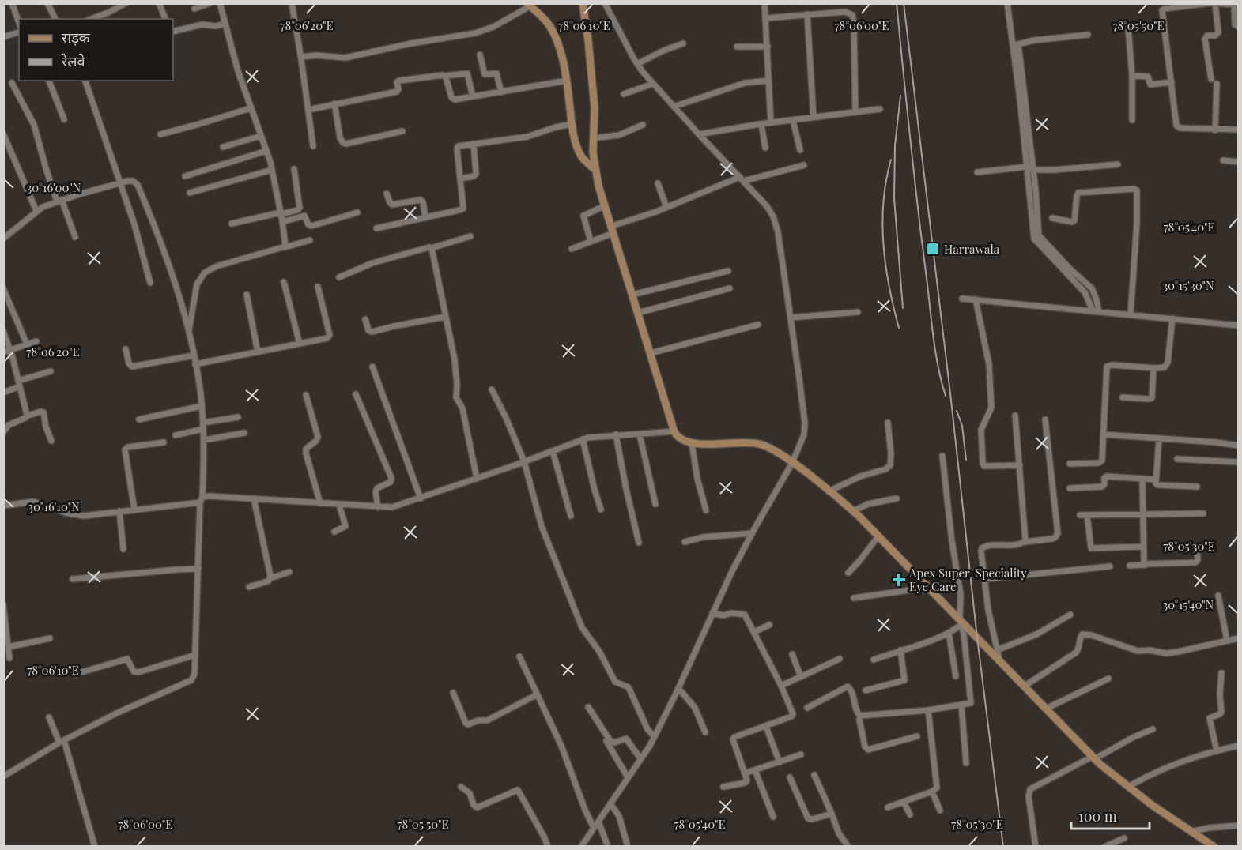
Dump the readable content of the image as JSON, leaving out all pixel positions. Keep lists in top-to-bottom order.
{
  "places": {
    "transit": ["Harrawala"],
    "health": ["Apex Super-Speciality Eye Care"]
  },
  "legend": ["सड़क", "रेलवे"],
  "scale_bar": "100 m",
  "coordinates": [
    "78°06'20\"E",
    "78°06'10\"E",
    "78°06'00\"E",
    "78°05'50\"E",
    "30°16'00\"N",
    "78°05'40\"E",
    "30°15'30\"N",
    "30°16'10\"N",
    "78°05'30\"E",
    "30°15'40\"N"
  ]
}
